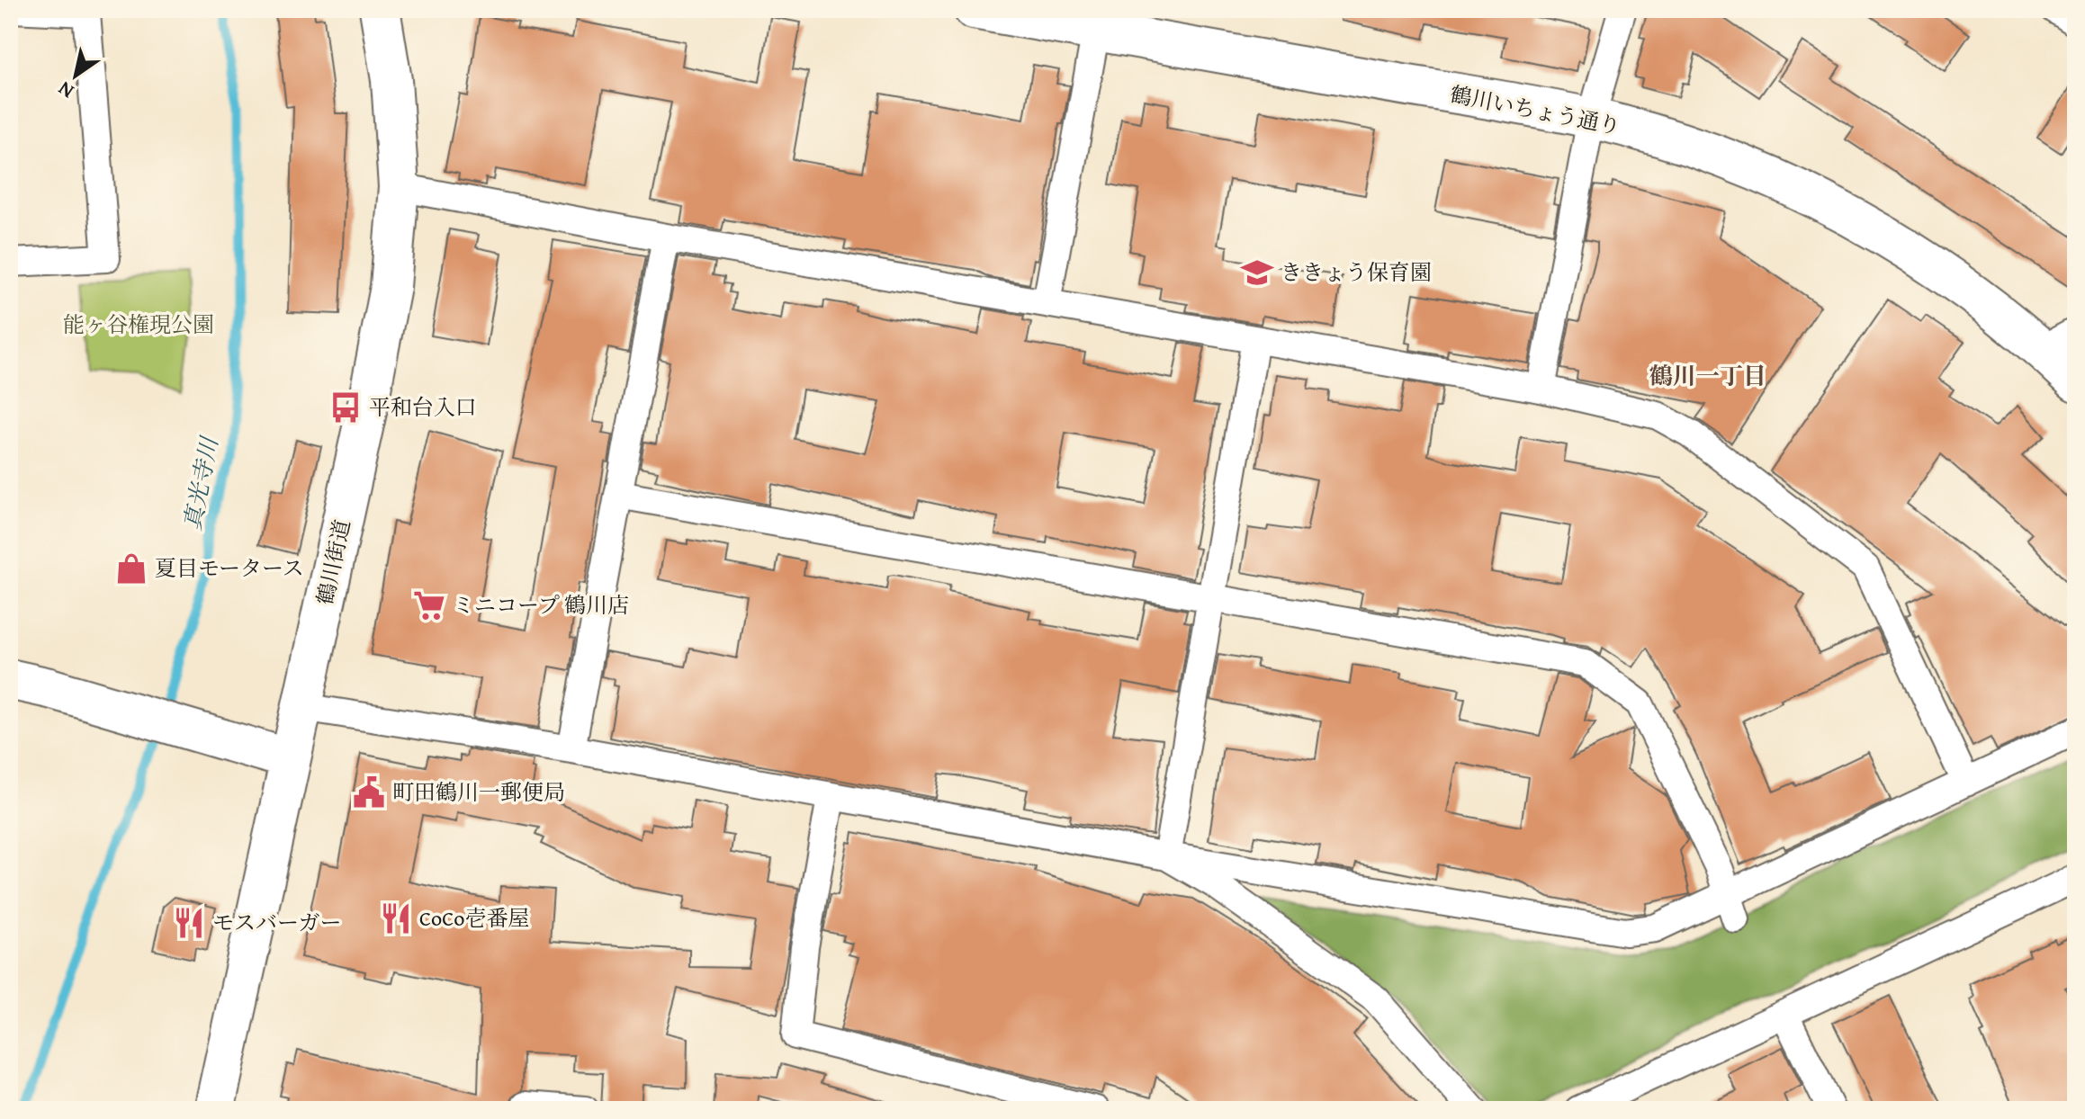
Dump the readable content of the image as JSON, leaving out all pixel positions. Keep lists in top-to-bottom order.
{
  "streets": {
    "street": ["鶴川いちょう通り", "鶴川街道"]
  },
  "districts": ["鶴川一丁目"],
  "water": ["真光寺川"],
  "parks": ["能ヶ谷権現公園"],
  "places": {
    "school or university": ["ききょう保育園"],
    "bus stop": ["平和台入口"],
    "shop": ["夏目モータース"],
    "supermarket": ["ミニコープ 鶴川店"],
    "public building": ["町田鶴川一郵便局"],
    "restaurant": ["CoCo壱番屋", "モスバーガー"]
  },
  "north": "bottom left"
}
